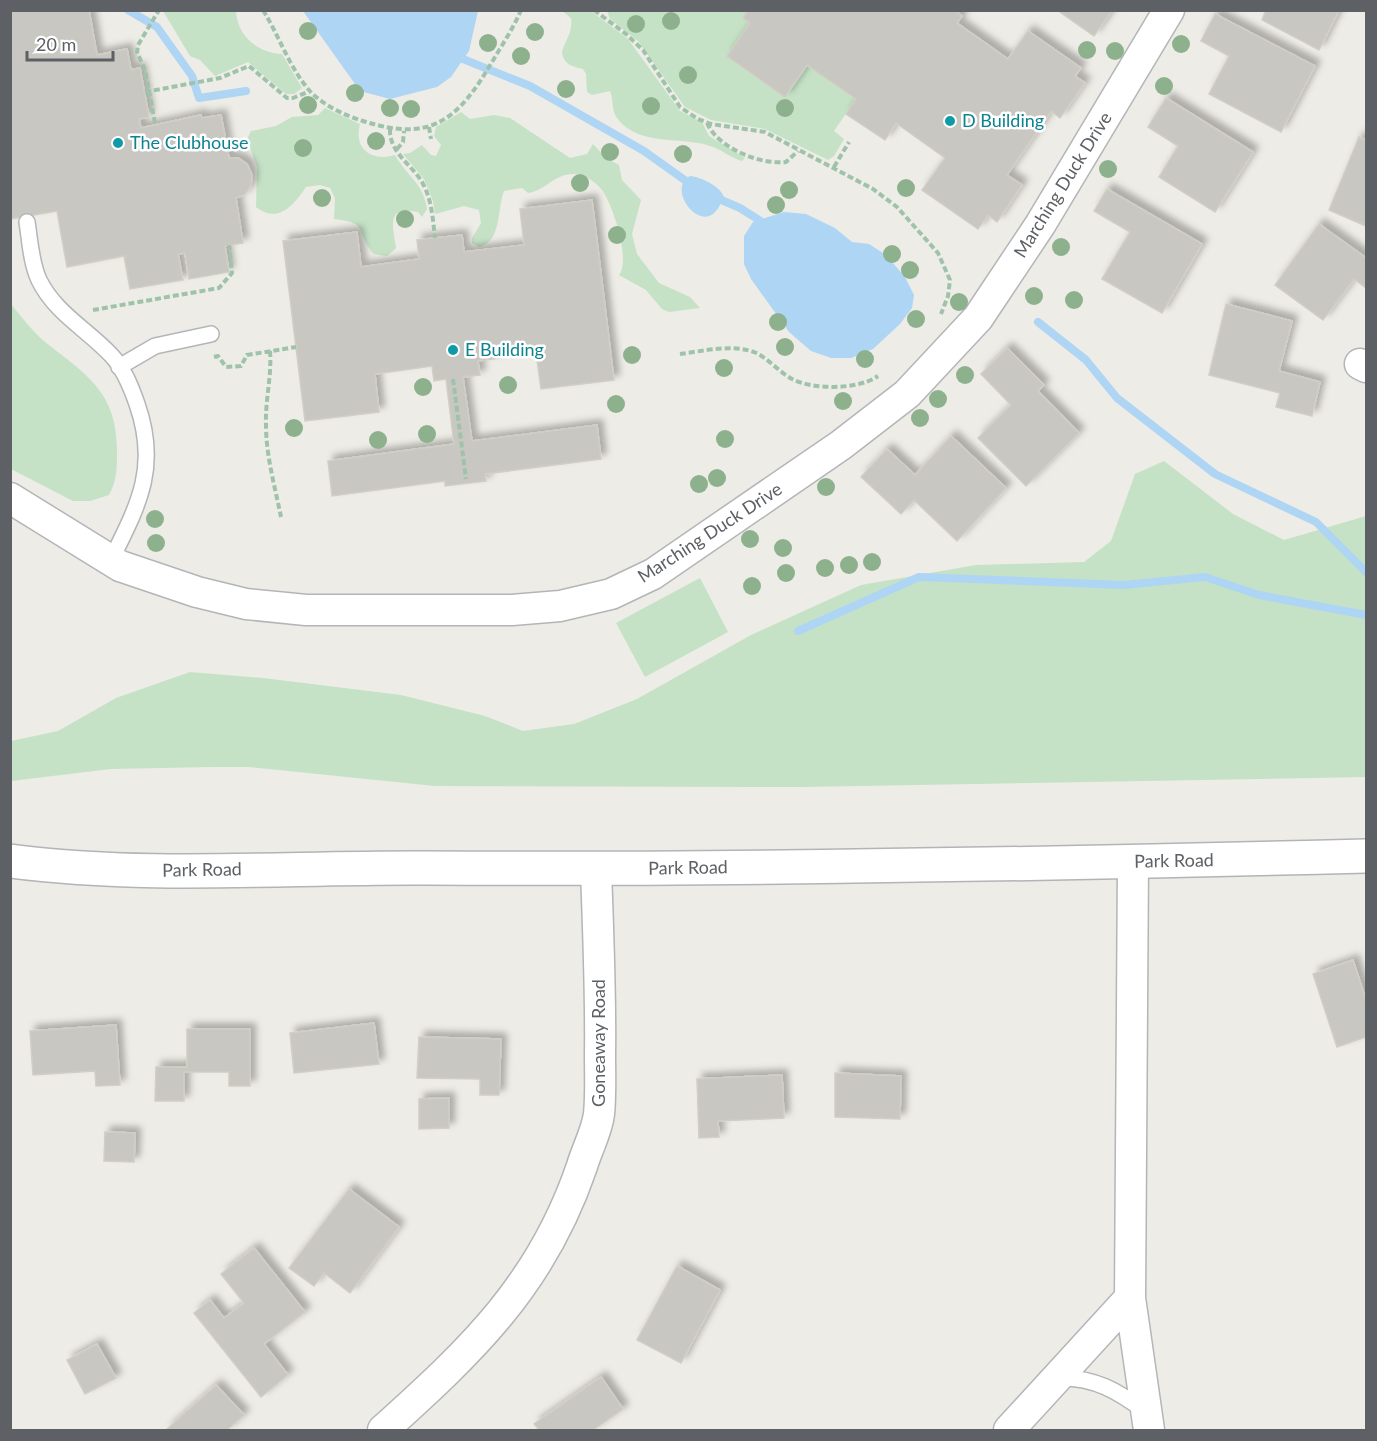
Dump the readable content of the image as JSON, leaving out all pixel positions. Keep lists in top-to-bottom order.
{
  "streets": {
    "main road": ["Park Road"],
    "street": ["Marching Duck Drive", "Goneaway Road"]
  },
  "crossings": [
    ["Park Road", "Goneaway Road"]
  ],
  "places": ["D Building", "The Clubhouse", "E Building"],
  "scale_bar": "20 m"
}
